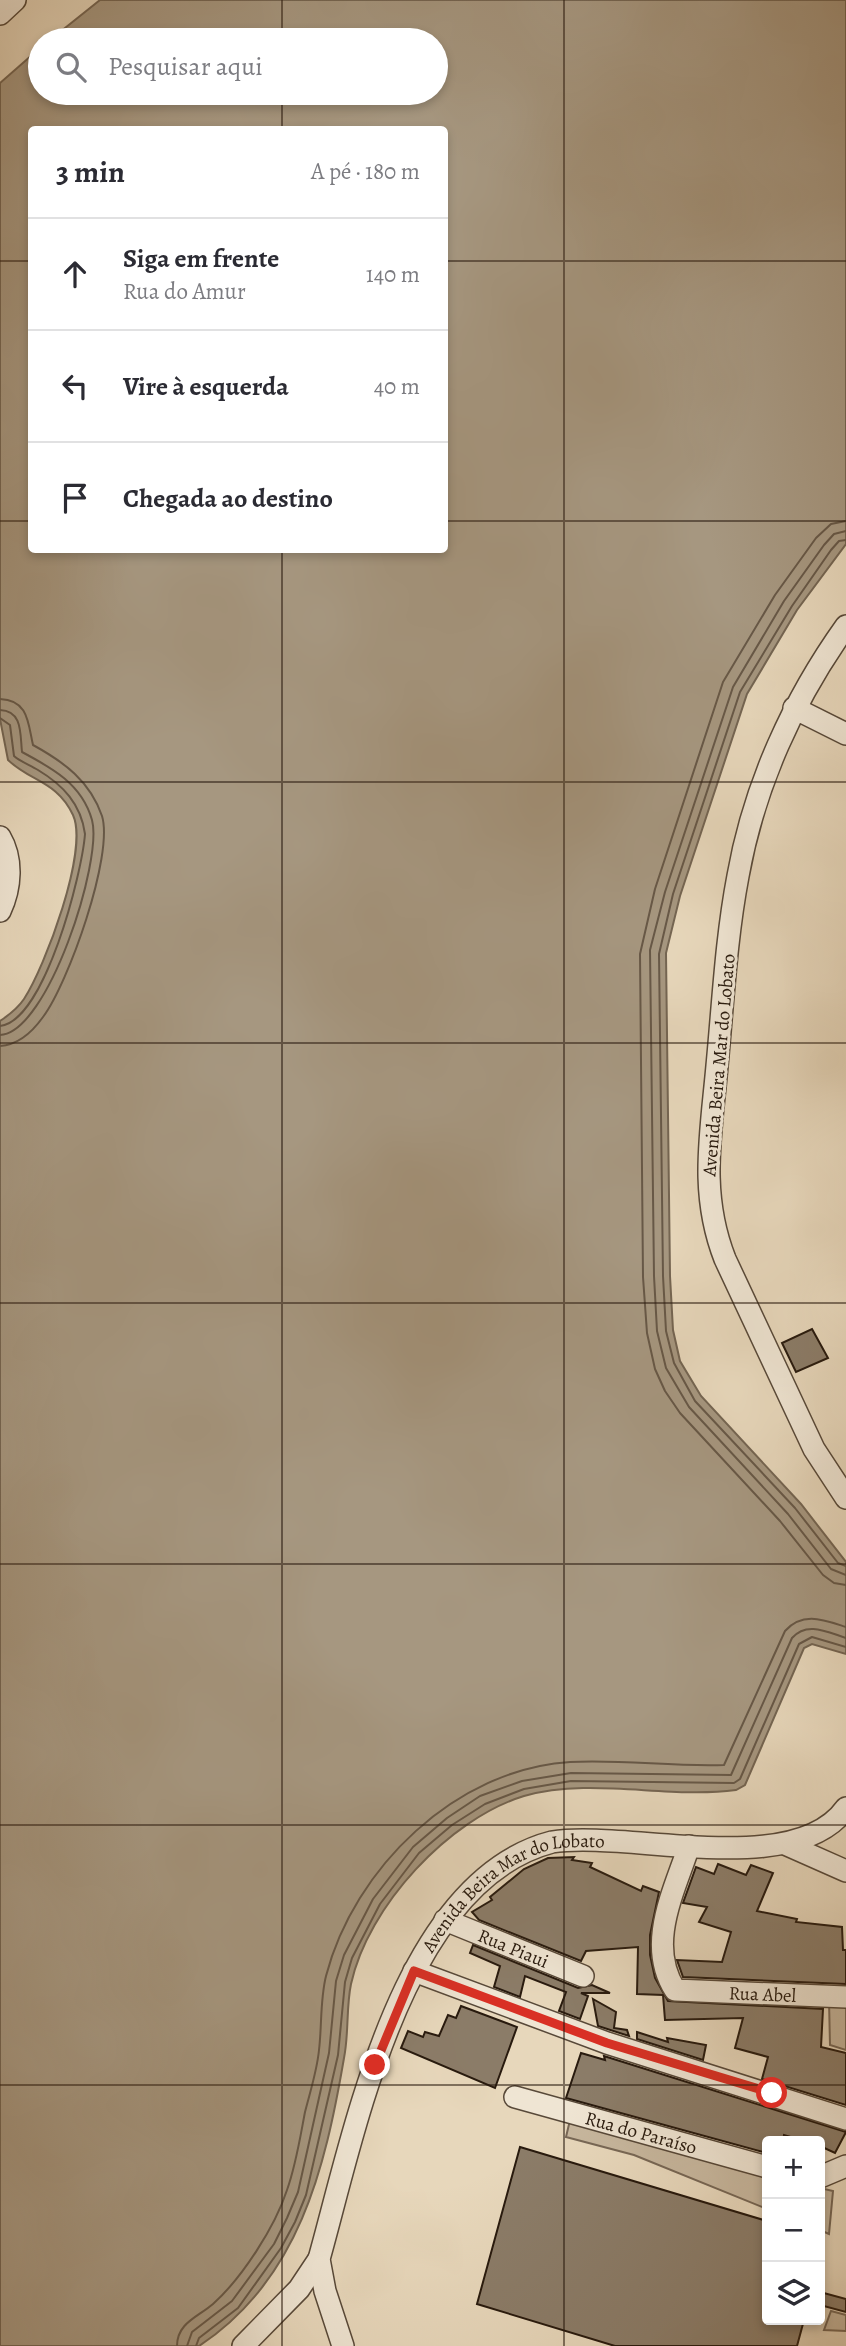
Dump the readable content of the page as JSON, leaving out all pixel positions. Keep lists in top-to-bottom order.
{
  "streets": {
    "street": [
      "Avenida Beira Mar do Lobato",
      "Rua Piaui",
      "Rua Abel",
      "Rua do Paraíso"
    ]
  },
  "crossings": [
    ["Avenida Beira Mar do Lobato", "Rua Piaui"],
    ["Avenida Beira Mar do Lobato", "Rua Abel"]
  ],
  "page": {
    "search": "Pesquisar aqui",
    "heading": ["3 min", "A pé · 180 m"],
    "list": [
      ["Siga em frente", "Rua do Amur", "140 m"],
      ["Vire à esquerda", "40 m"],
      "Chegada ao destino"
    ],
    "map_buttons": ["+", "−"]
  }
}
